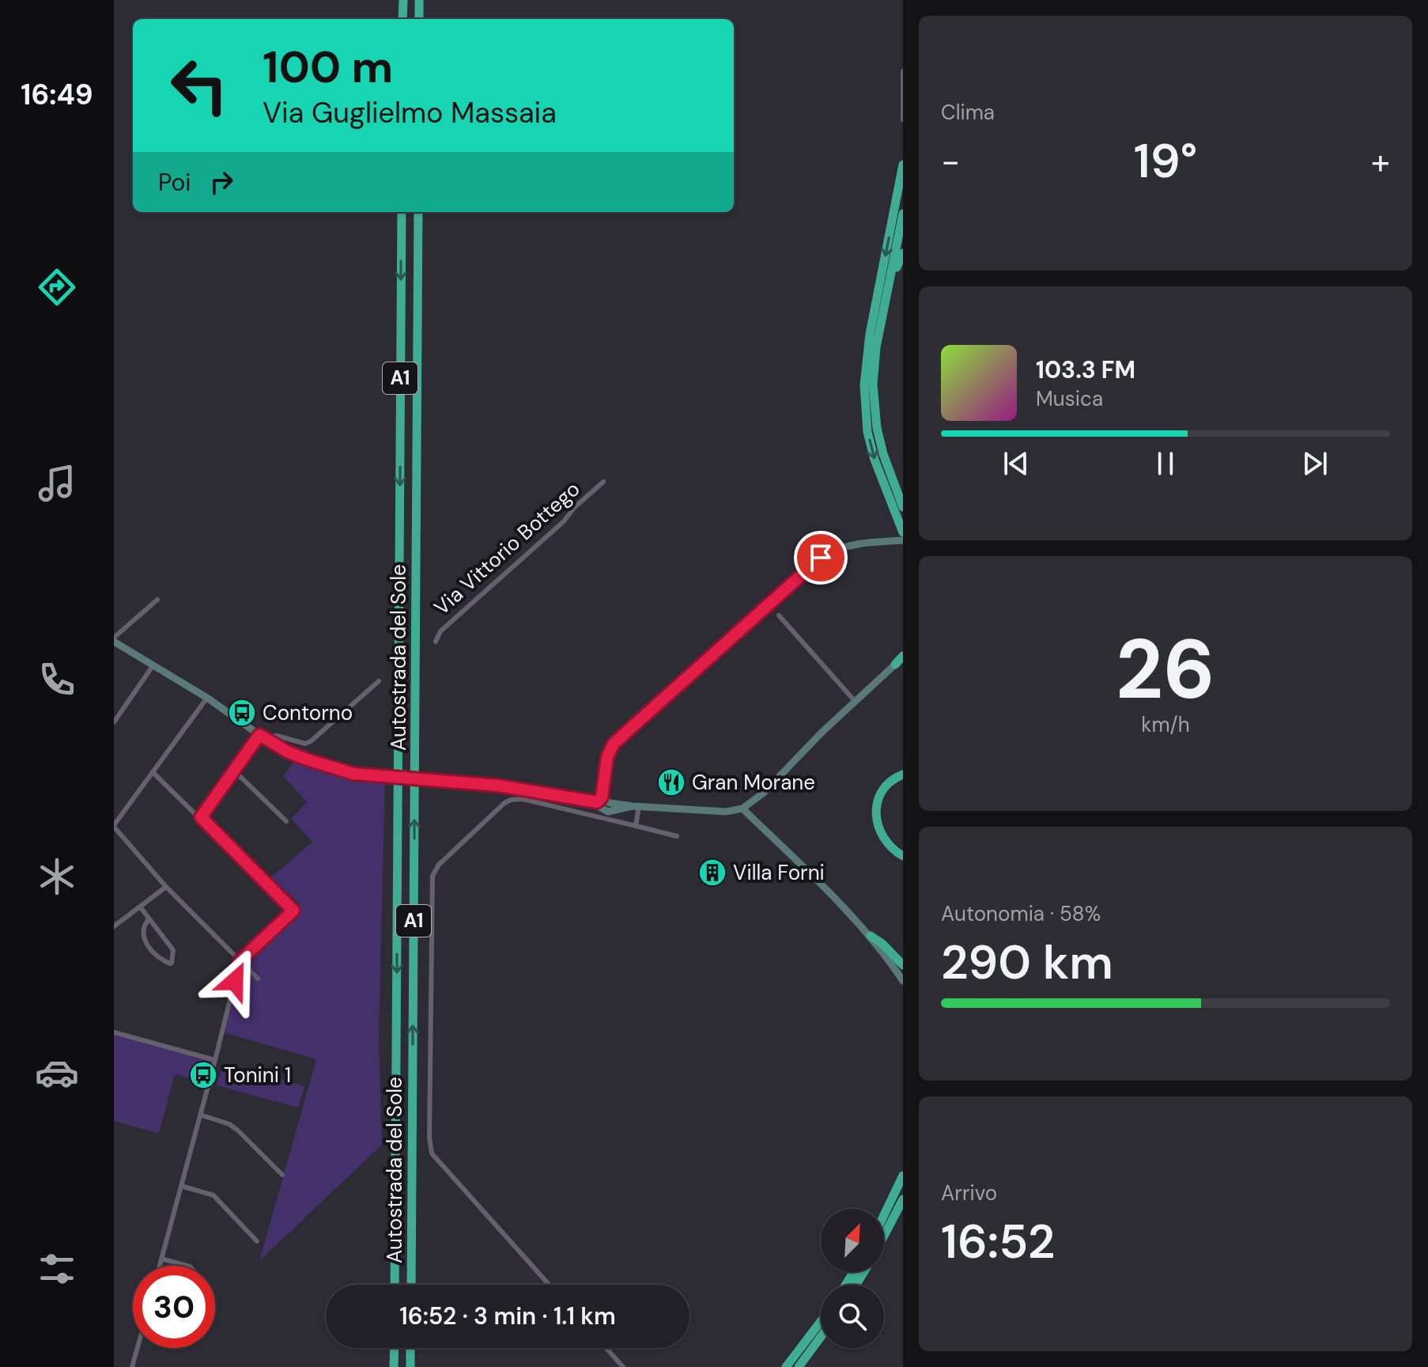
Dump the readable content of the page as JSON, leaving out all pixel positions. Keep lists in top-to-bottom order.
{
  "streets": {
    "highway": ["A1", "Autostrada del Sole"],
    "street": ["Via Vittorio Bottego"]
  },
  "places": {
    "bus stop": ["Contorno", "Tonini 1"],
    "restaurant": ["Gran Morane"],
    "building": ["Villa Forni"]
  },
  "north": "top right",
  "page": {
    "tabs": "16:49",
    "tile": [
      "Clima",
      ["26", "km/h"],
      ["Autonomia · 58%", "290 km"],
      ["Arrivo", "16:52"]
    ],
    "turn": ["100 m", "Via Guglielmo Massaia"],
    "heat": ["−", "19°", "+"],
    "then": "Poi",
    "song": ["103.3 FM", "Musica"],
    "limit": "30",
    "trip": "16:52 · 3 min · 1.1 km"
  }
}
